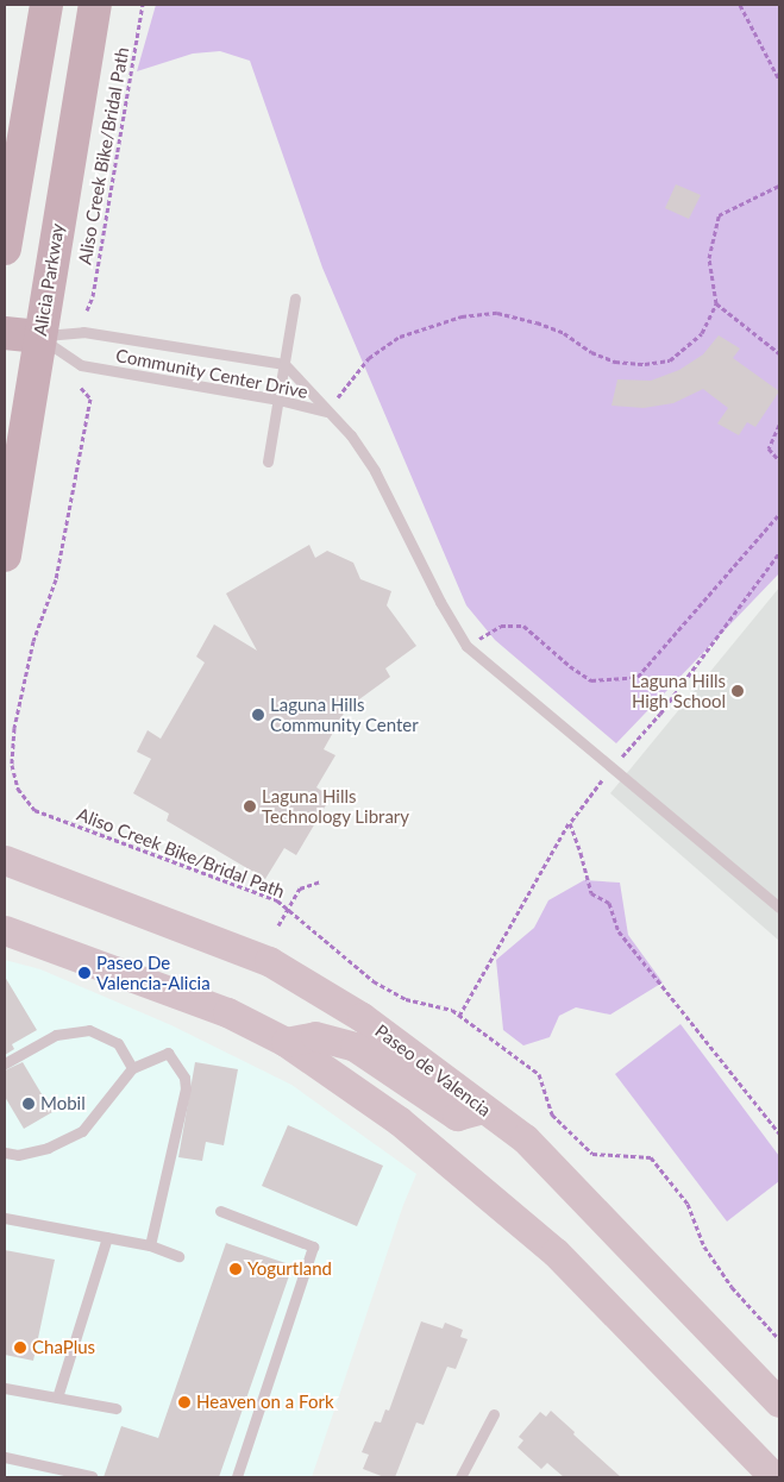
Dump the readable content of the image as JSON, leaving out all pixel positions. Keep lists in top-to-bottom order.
{
  "streets": {
    "main road": ["Alicia Parkway", "Paseo de Valencia"],
    "lane": ["Community Center Drive"],
    "path": ["Aliso Creek Bike/Bridal Path"]
  },
  "crossings": [
    ["Alicia Parkway", "Community Center Drive"]
  ],
  "places": [
    "Laguna Hills High School",
    "Laguna Hills Community Center",
    "Laguna Hills Technology Library",
    "Paseo De Valencia-Alicia",
    "Mobil",
    "Yogurtland",
    "ChaPlus",
    "Heaven on a Fork"
  ]
}
